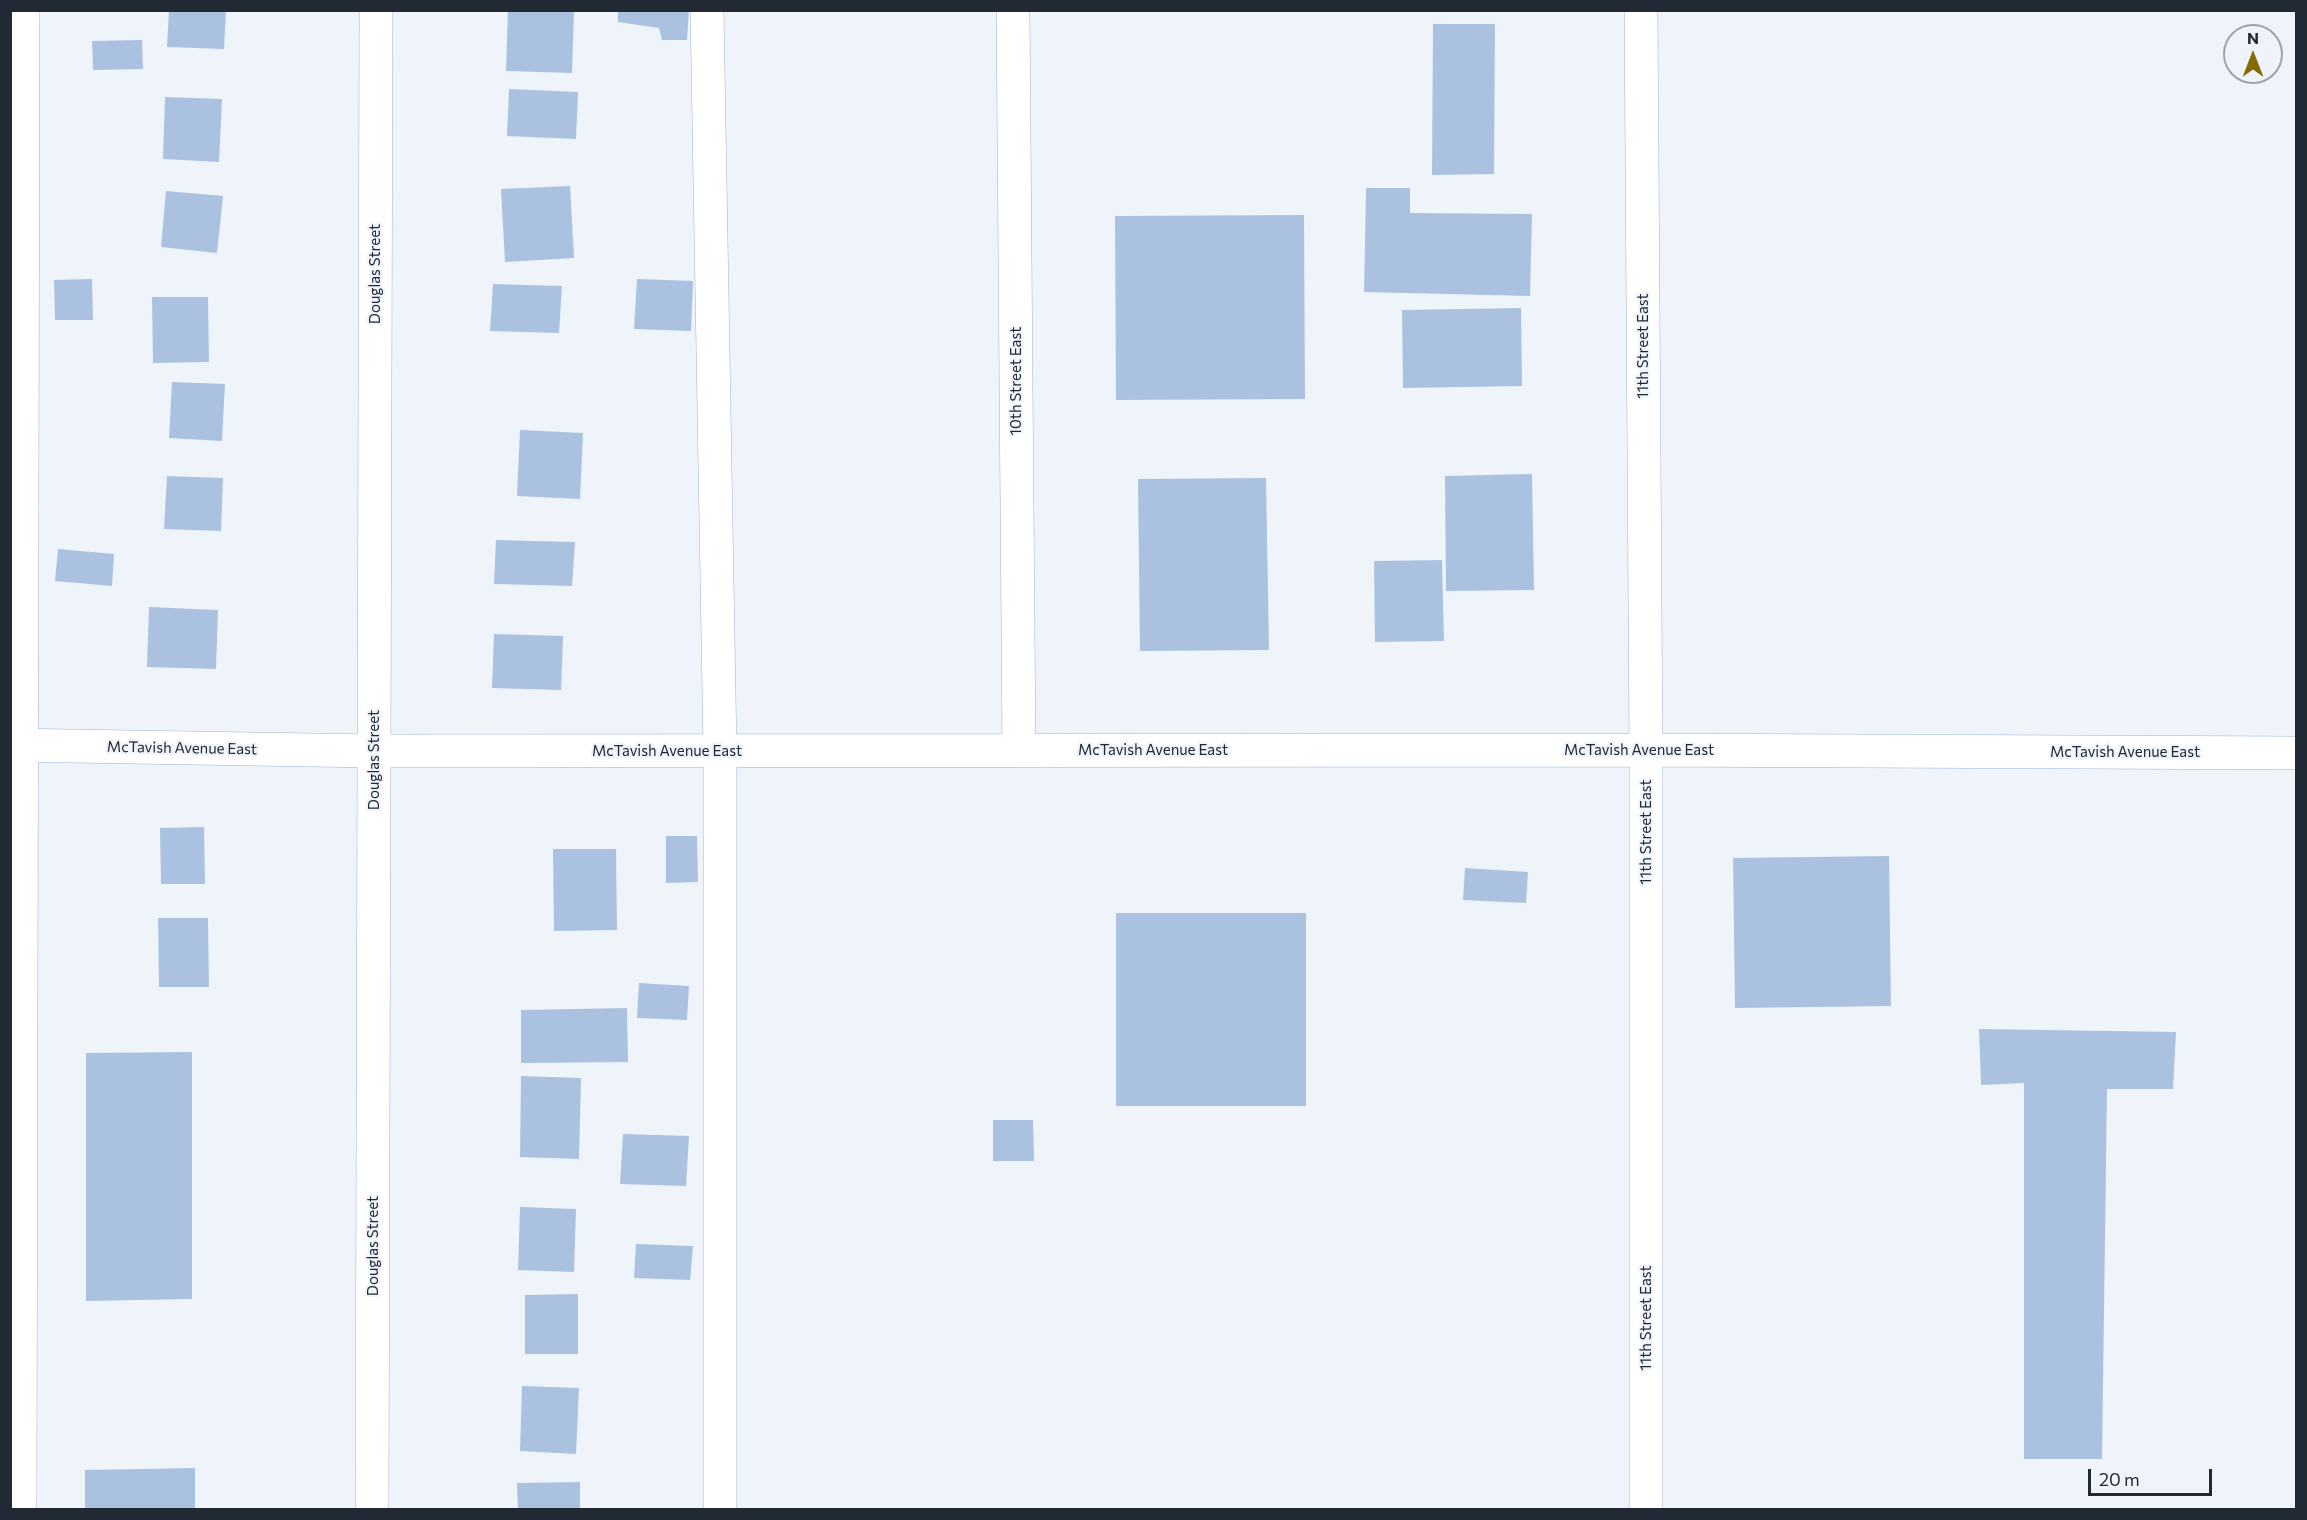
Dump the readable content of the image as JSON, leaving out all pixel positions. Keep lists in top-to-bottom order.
{
  "streets": {
    "street": [
      "Douglas Street",
      "11th Street East",
      "10th Street East",
      "McTavish Avenue East"
    ]
  },
  "crossings": [
    ["Douglas Street", "McTavish Avenue East"],
    ["11th Street East", "McTavish Avenue East"],
    ["10th Street East", "McTavish Avenue East"]
  ],
  "scale_bar": "20 m",
  "north": "top"
}
